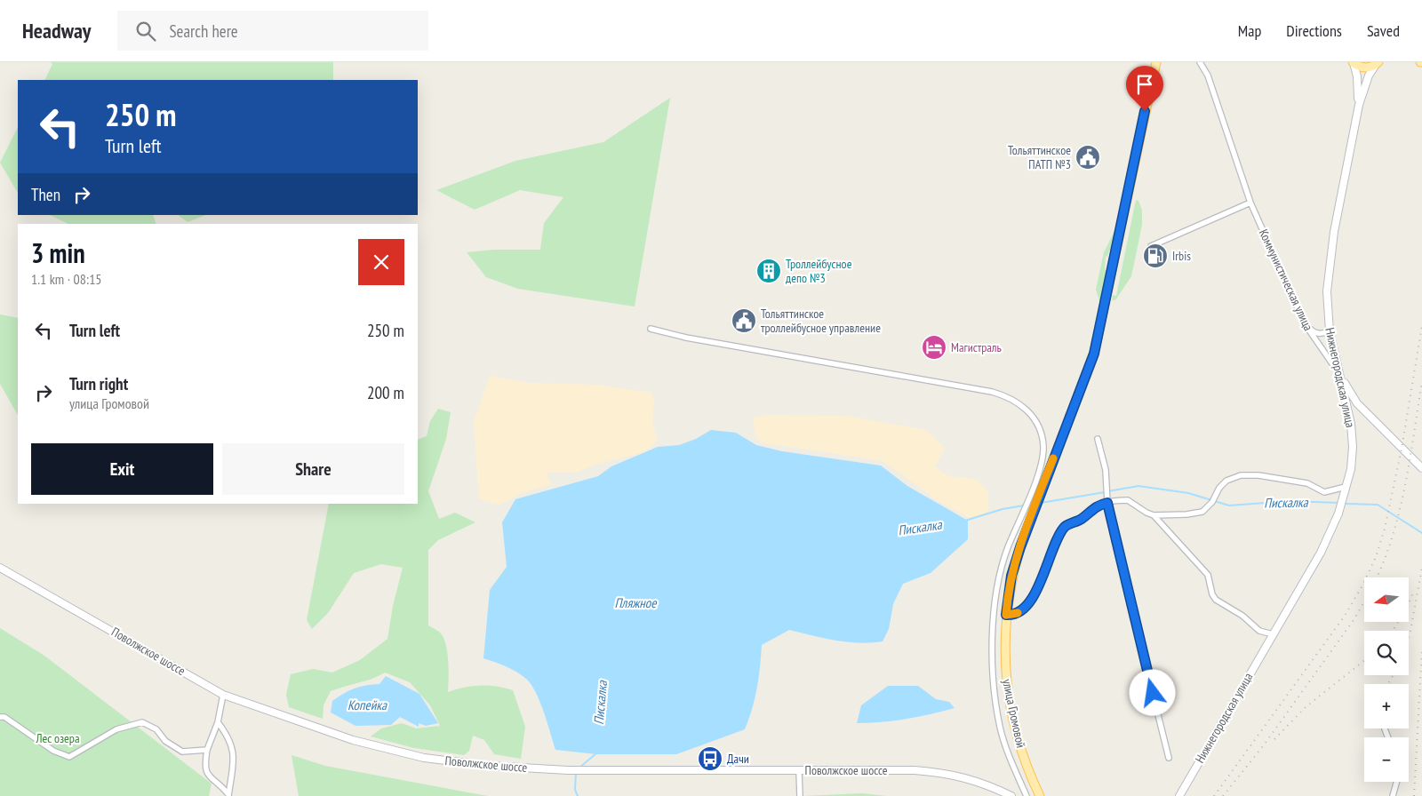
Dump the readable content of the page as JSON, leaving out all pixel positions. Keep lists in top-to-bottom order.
{
  "streets": {
    "main road": [
      "Коммунистическая улица",
      "Нижнегородская улица",
      "Поволжское шоссе",
      "улица Громовой"
    ]
  },
  "crossings": [
    ["Коммунистическая улица", "Нижнегородская улица"]
  ],
  "water": ["Пискалка", "Пляжное", "Копейка"],
  "parks": ["Лес озера"],
  "places": {
    "public building": ["Тольяттинское ПАТП №3", "Тольяттинское троллейбусное управление"],
    "fuel station": ["Irbis"],
    "building": ["Троллейбусное депо №3"],
    "hotel": ["Магистраль"],
    "bus stop": ["Дачи"]
  },
  "north": "left",
  "page": {
    "header": "Headway",
    "search": "Search here",
    "nav": ["Map", "Directions", "Saved"],
    "turn": ["250 m", "Turn left"],
    "then": "Then",
    "heading": ["3 min", "1.1 km · 08:15"],
    "list": [
      {
        "name": "Turn left",
        "value": "250 m"
      },
      {
        "name": "Turn right",
        "note": "улица Громовой",
        "value": "200 m"
      }
    ],
    "buttons": ["Exit", "Share"],
    "map_buttons": ["+", "−"]
  }
}
